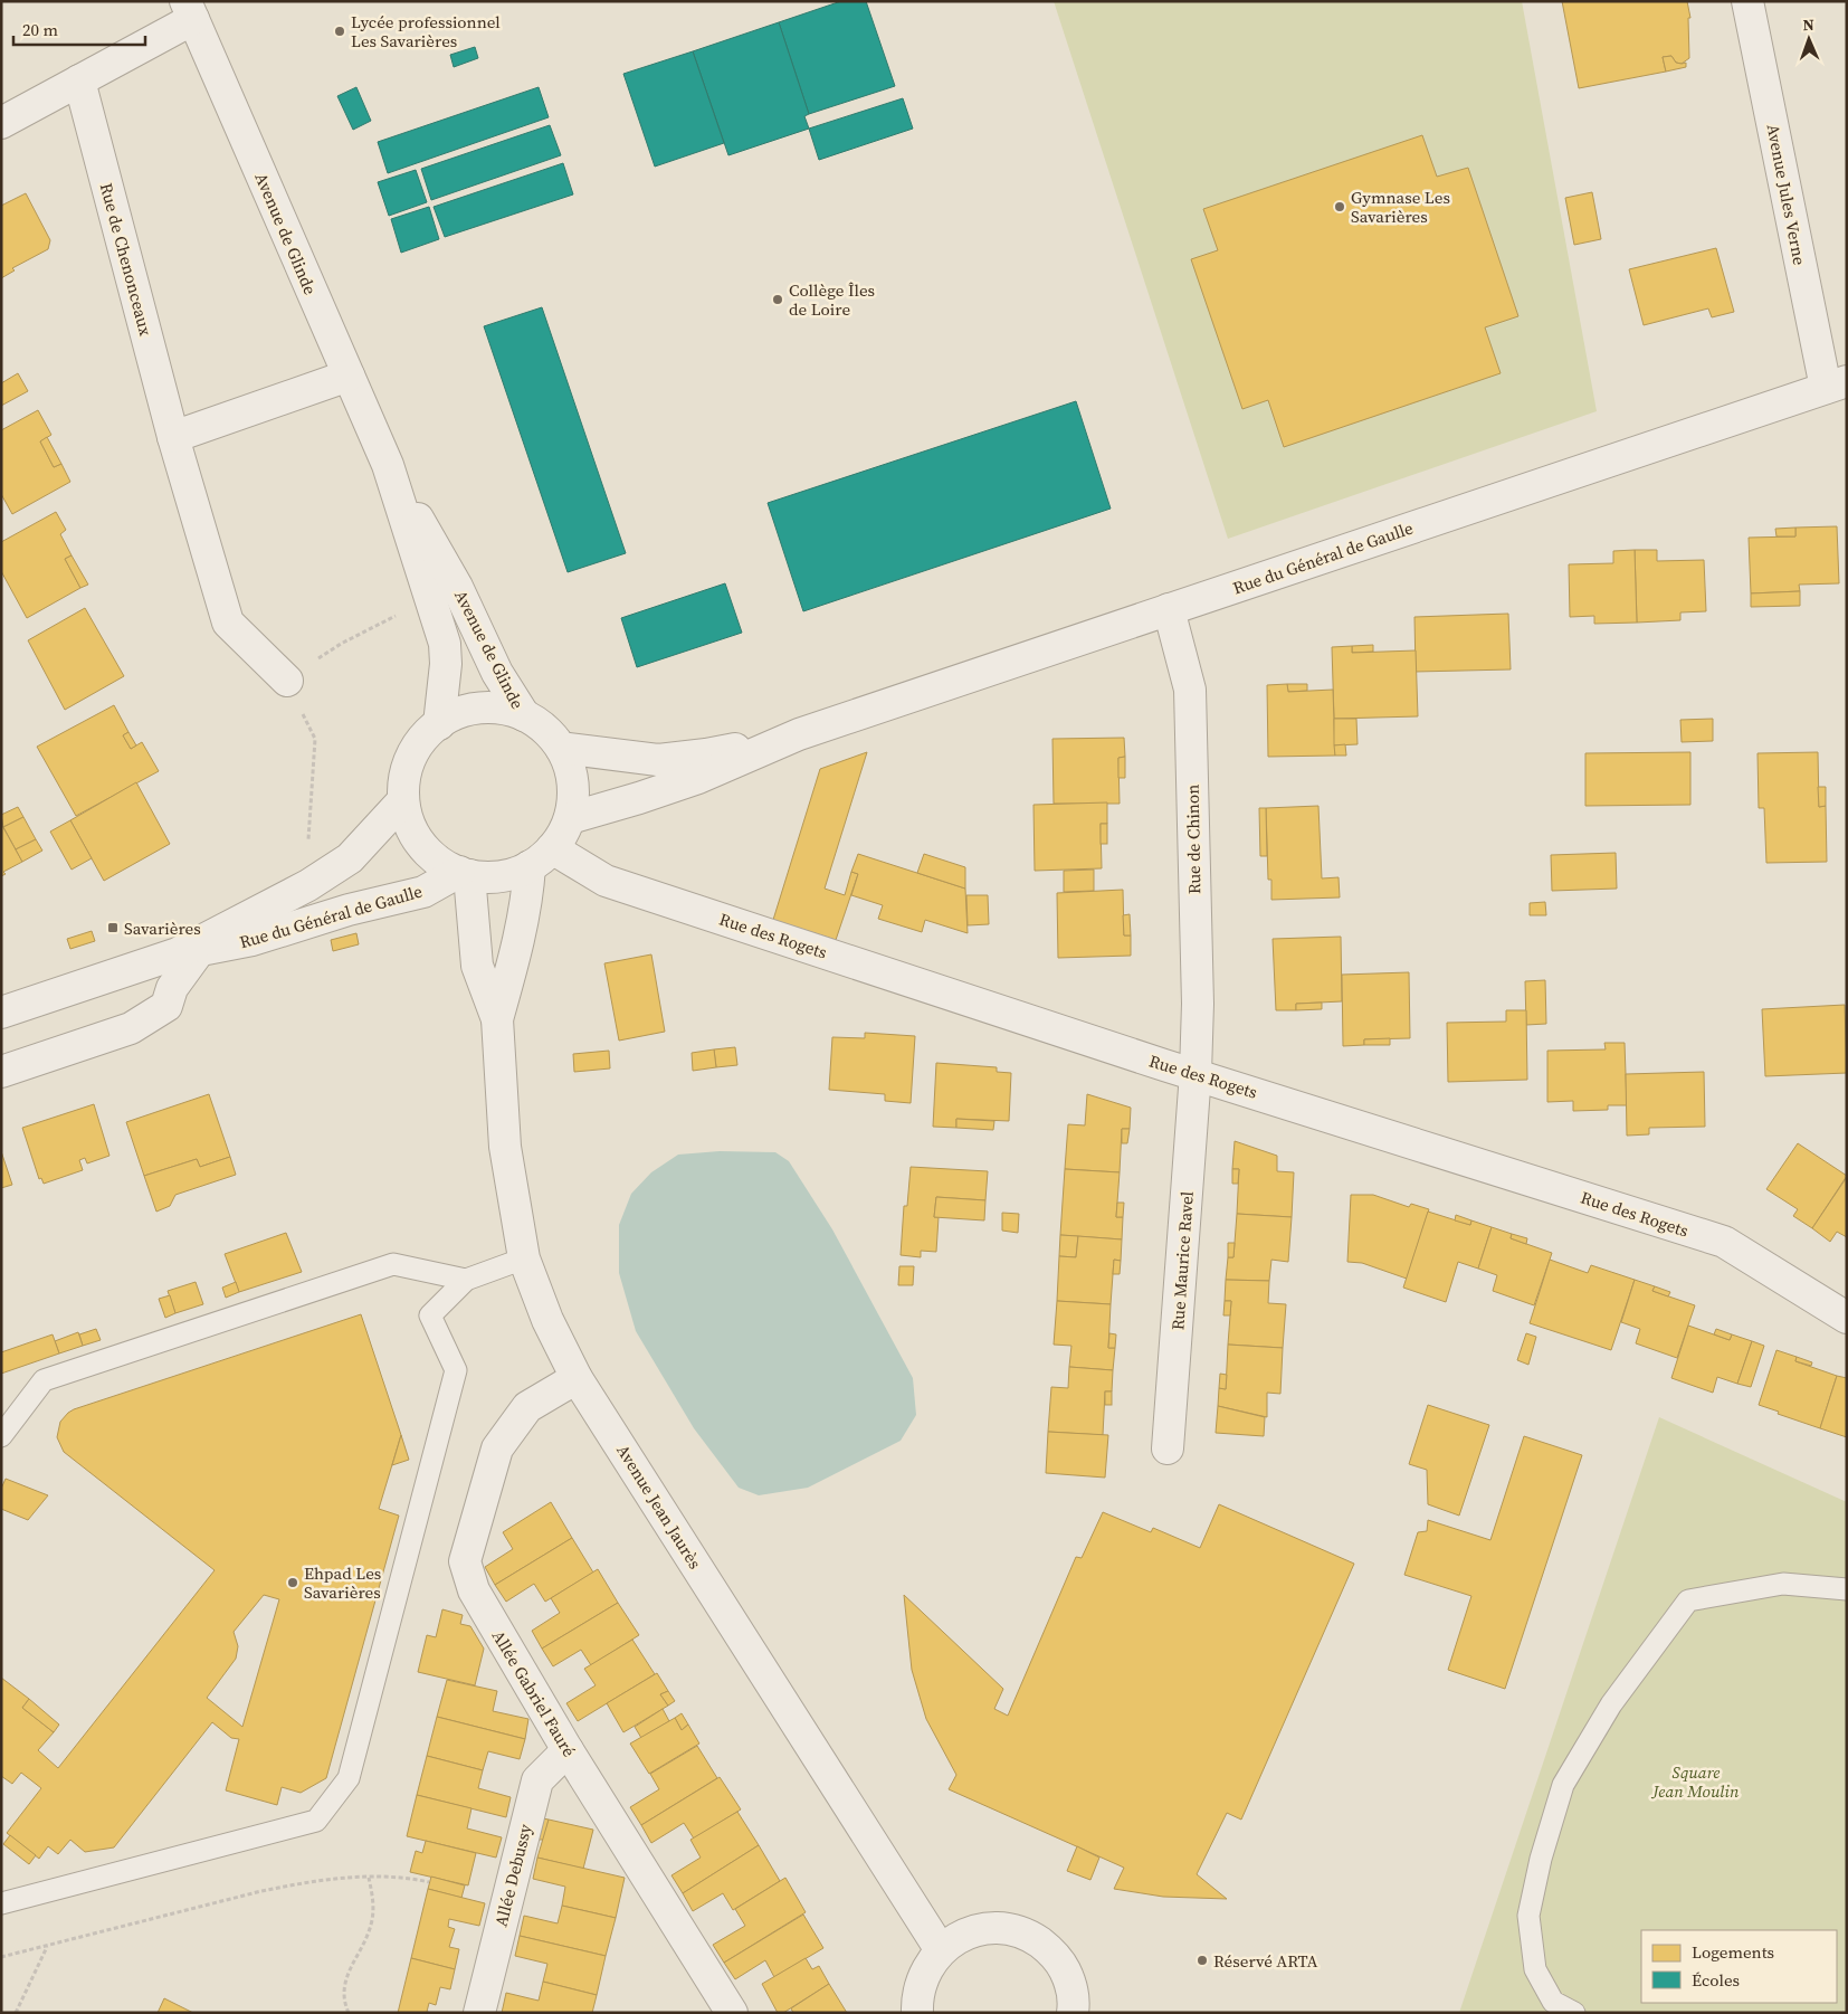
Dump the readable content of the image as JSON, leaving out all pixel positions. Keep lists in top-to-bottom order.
{
  "streets": {
    "street": [
      "Avenue Jules Verne",
      "Avenue de Glinde",
      "Rue de Chenonceaux",
      "Rue du Général de Gaulle",
      "Rue de Chinon",
      "Rue des Rogets",
      "Rue Maurice Ravel",
      "Avenue Jean Jaurès",
      "Allée Gabriel Fauré",
      "Allée Debussy"
    ]
  },
  "crossings": [
    ["Avenue Jules Verne", "Rue du Général de Gaulle"],
    ["Avenue de Glinde", "Rue du Général de Gaulle"],
    ["Avenue de Glinde", "Rue des Rogets"],
    ["Avenue de Glinde", "Avenue Jean Jaurès"],
    ["Rue du Général de Gaulle", "Rue de Chinon"],
    ["Rue du Général de Gaulle", "Rue des Rogets"],
    ["Rue du Général de Gaulle", "Avenue Jean Jaurès"],
    ["Rue de Chinon", "Rue des Rogets"],
    ["Rue de Chinon", "Rue Maurice Ravel"],
    ["Rue des Rogets", "Rue Maurice Ravel"],
    ["Rue des Rogets", "Avenue Jean Jaurès"],
    ["Avenue Jean Jaurès", "Allée Gabriel Fauré"],
    ["Allée Gabriel Fauré", "Allée Debussy"]
  ],
  "parks": ["Square Jean Moulin"],
  "places": {
    "other": [
      "Lycée professionnel Les Savarières",
      "Gymnase Les Savarières",
      "Collège Îles de Loire",
      "Ehpad Les Savarières",
      "Réservé ARTA"
    ],
    "transit": ["Savarières"]
  },
  "legend": ["Logements", "Écoles"],
  "scale_bar": "20 m",
  "north": "top"
}
